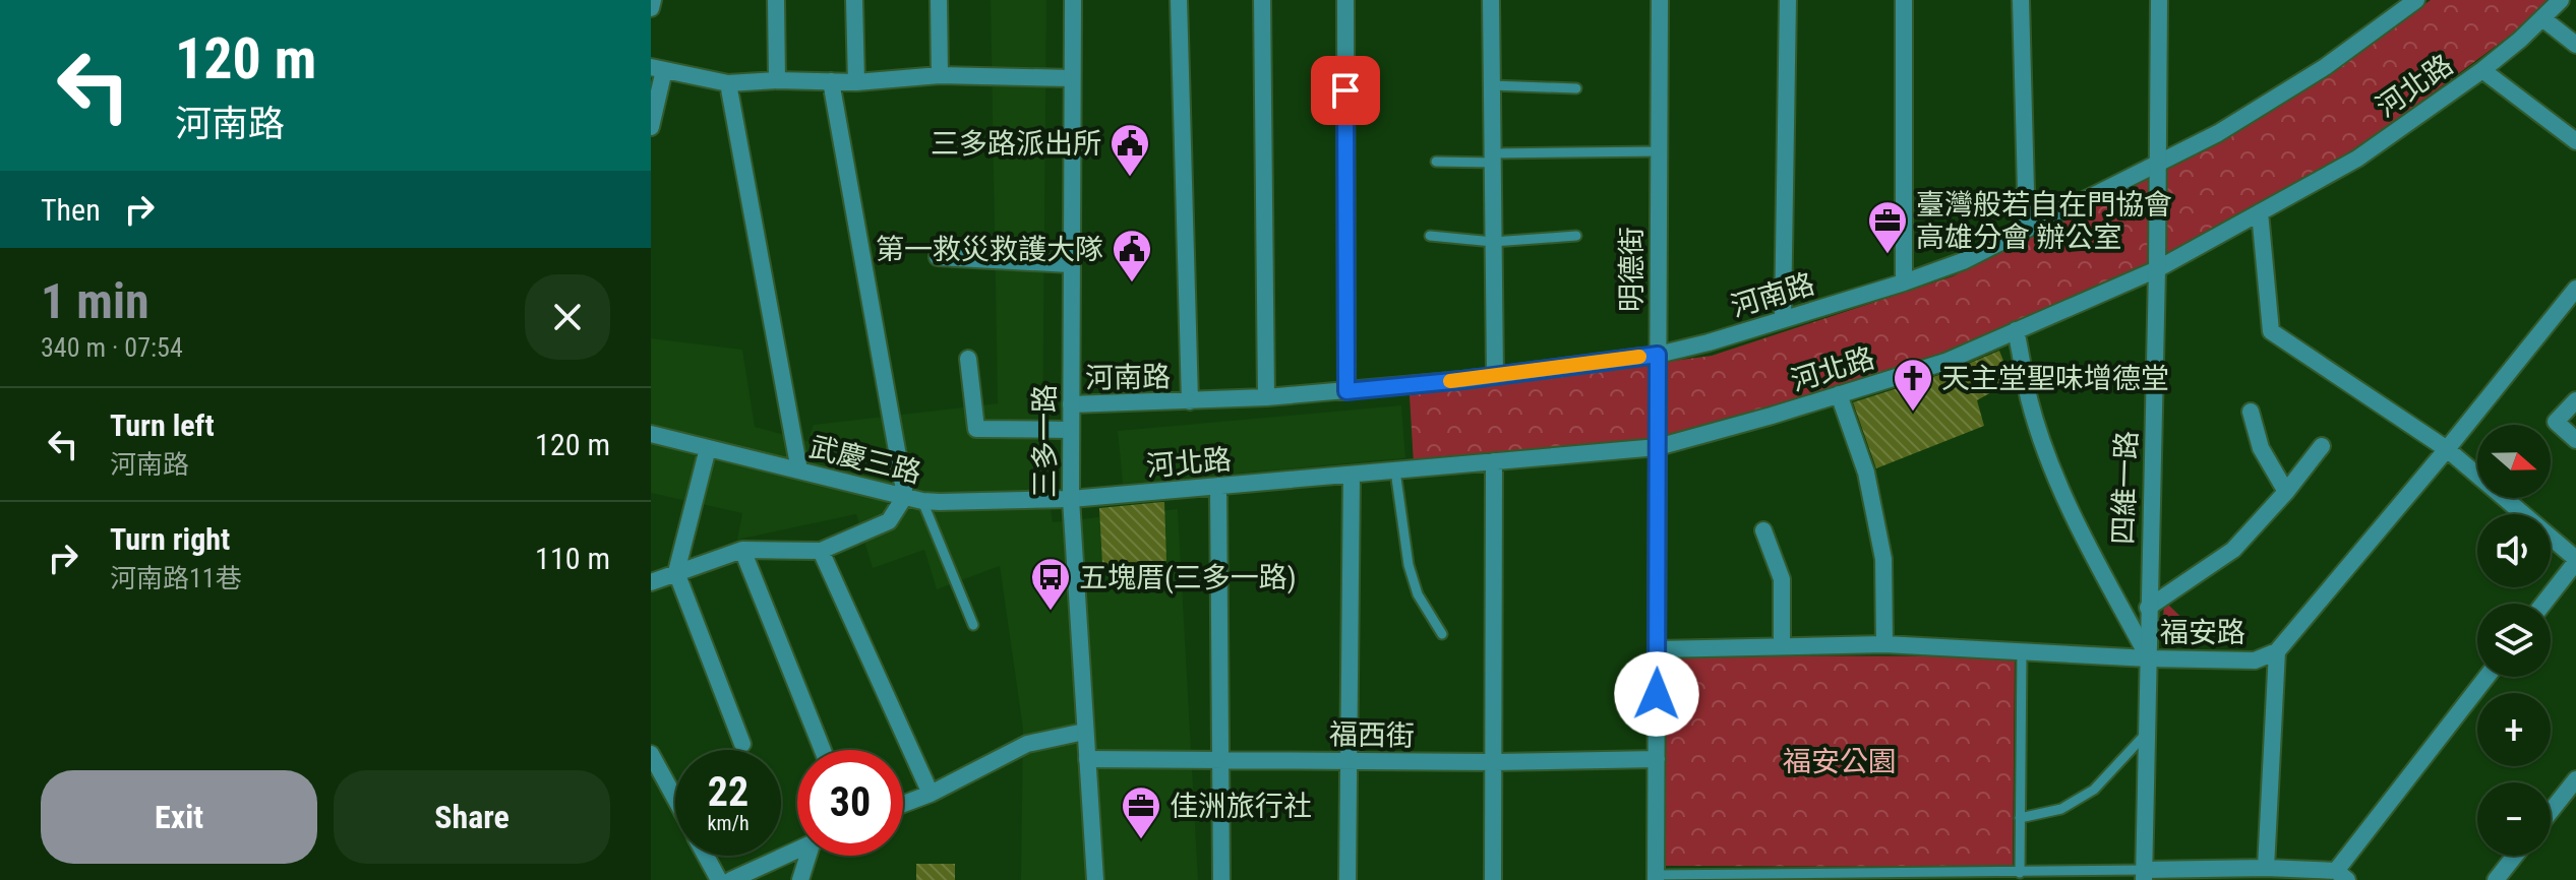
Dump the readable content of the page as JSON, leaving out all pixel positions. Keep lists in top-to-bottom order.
{
  "streets": {
    "street": [
      "河北路",
      "明德街",
      "河南路",
      "三多一路",
      "武慶三路",
      "四維一路",
      "福安路",
      "福西街"
    ]
  },
  "crossings": [
    ["河北路", "明德街"],
    ["河北路", "三多一路"],
    ["河北路", "武慶三路"],
    ["河北路", "四維一路"],
    ["明德街", "河南路"],
    ["明德街", "福安路"],
    ["明德街", "福西街"],
    ["河南路", "三多一路"],
    ["河南路", "四維一路"],
    ["三多一路", "武慶三路"],
    ["三多一路", "福西街"],
    ["四維一路", "福安路"]
  ],
  "parks": ["福安公園"],
  "places": {
    "public building": ["三多路派出所", "第一救災救護大隊"],
    "office": ["臺灣般若自在門協會 高雄分會 辦公室", "佳洲旅行社"],
    "church": ["天主堂聖味增德堂"],
    "bus stop": ["五塊厝(三多一路)"]
  },
  "north": "right",
  "page": {
    "turn": ["120 m", "河南路"],
    "then": "Then",
    "heading": ["1 min", "340 m · 07:54"],
    "list": [
      {
        "name": "Turn left",
        "note": "河南路",
        "value": "120 m"
      },
      {
        "name": "Turn right",
        "note": "河南路11巷",
        "value": "110 m"
      }
    ],
    "map_buttons": ["+", "−"],
    "speed": "22 km/h",
    "limit": "30",
    "buttons": ["Exit", "Share"]
  }
}
